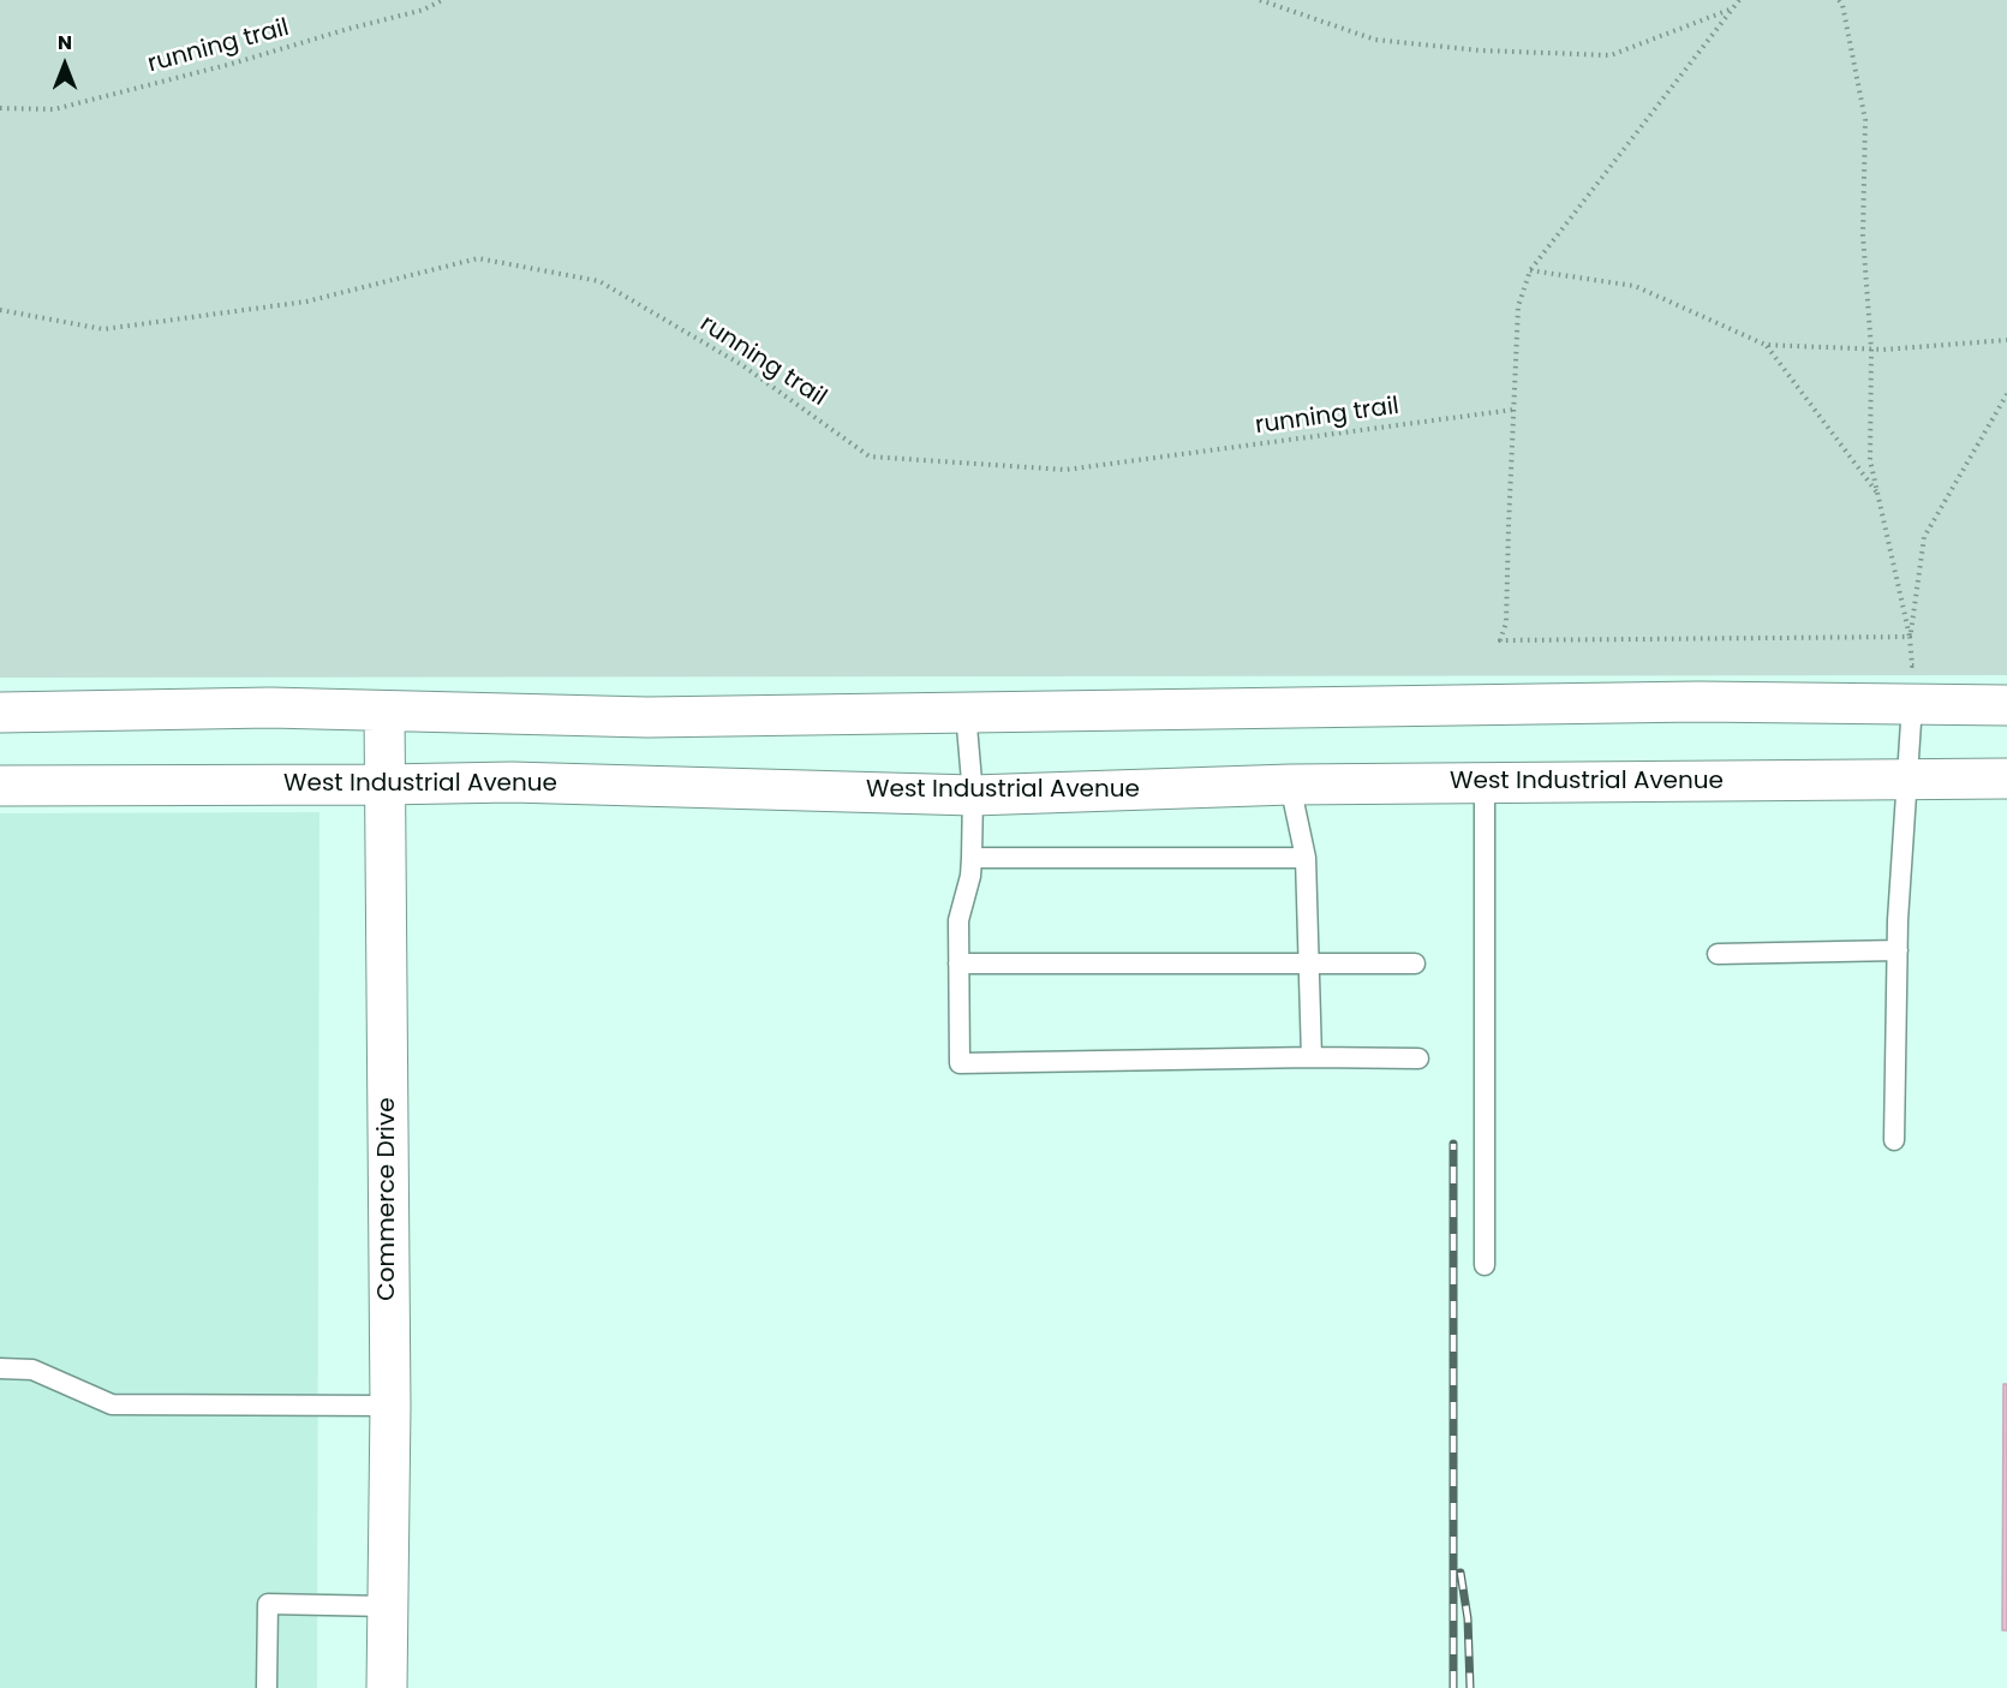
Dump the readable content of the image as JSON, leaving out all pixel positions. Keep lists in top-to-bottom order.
{
  "streets": {
    "street": ["West Industrial Avenue", "Commerce Drive"],
    "path": ["running trail"]
  },
  "crossings": [
    ["West Industrial Avenue", "Commerce Drive"]
  ],
  "north": "top"
}
